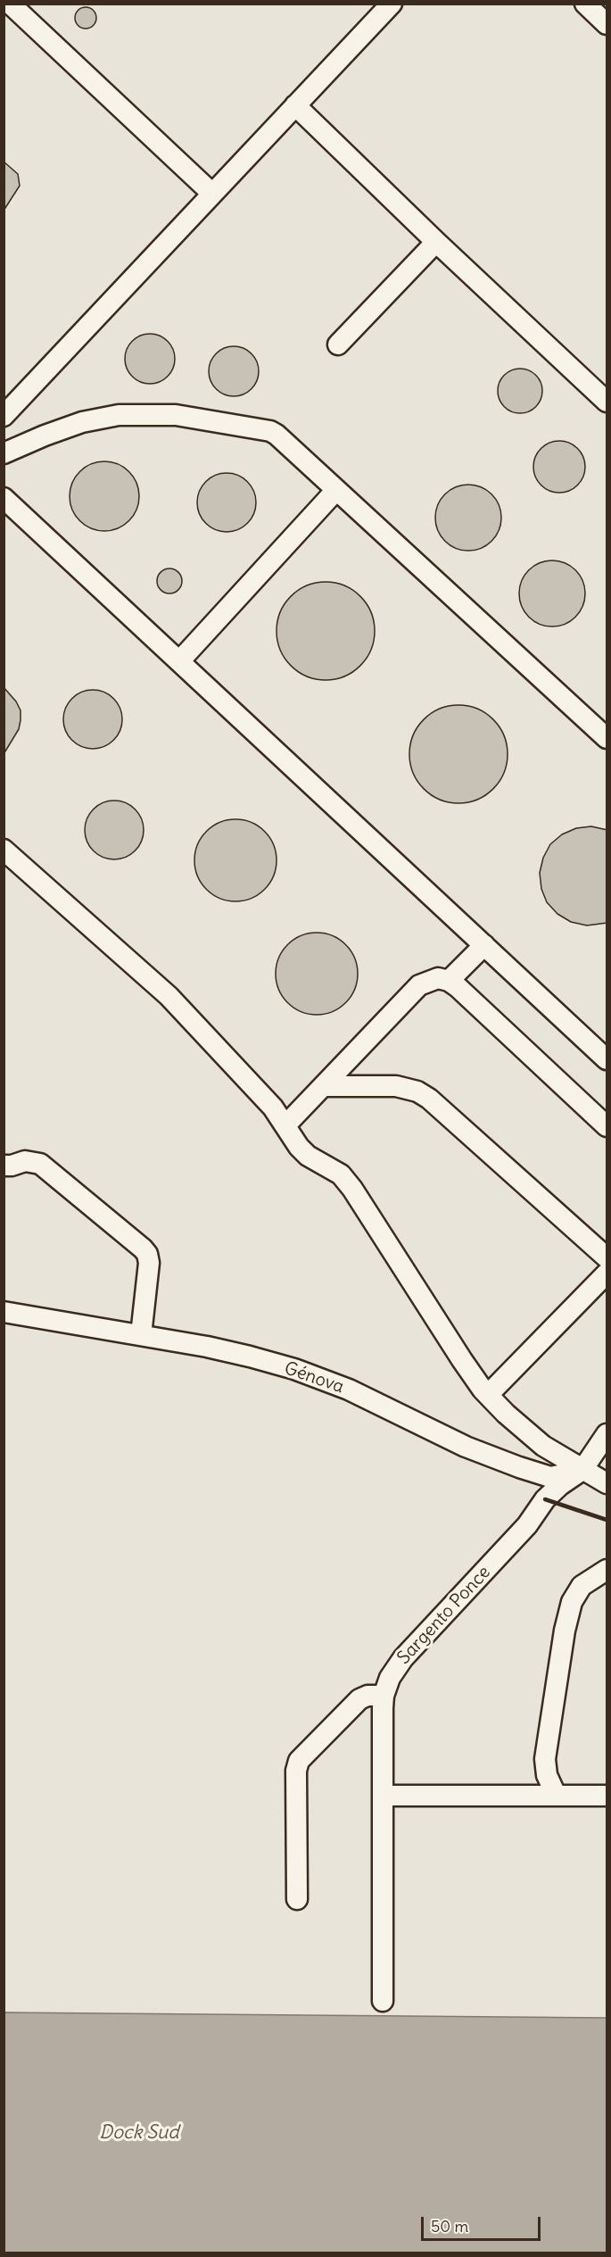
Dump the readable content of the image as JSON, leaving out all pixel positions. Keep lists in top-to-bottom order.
{
  "streets": {
    "street": ["Génova", "Sargento Ponce"]
  },
  "crossings": [
    ["Génova", "Sargento Ponce"]
  ],
  "water": ["Dock Sud"],
  "scale_bar": "50 m"
}
